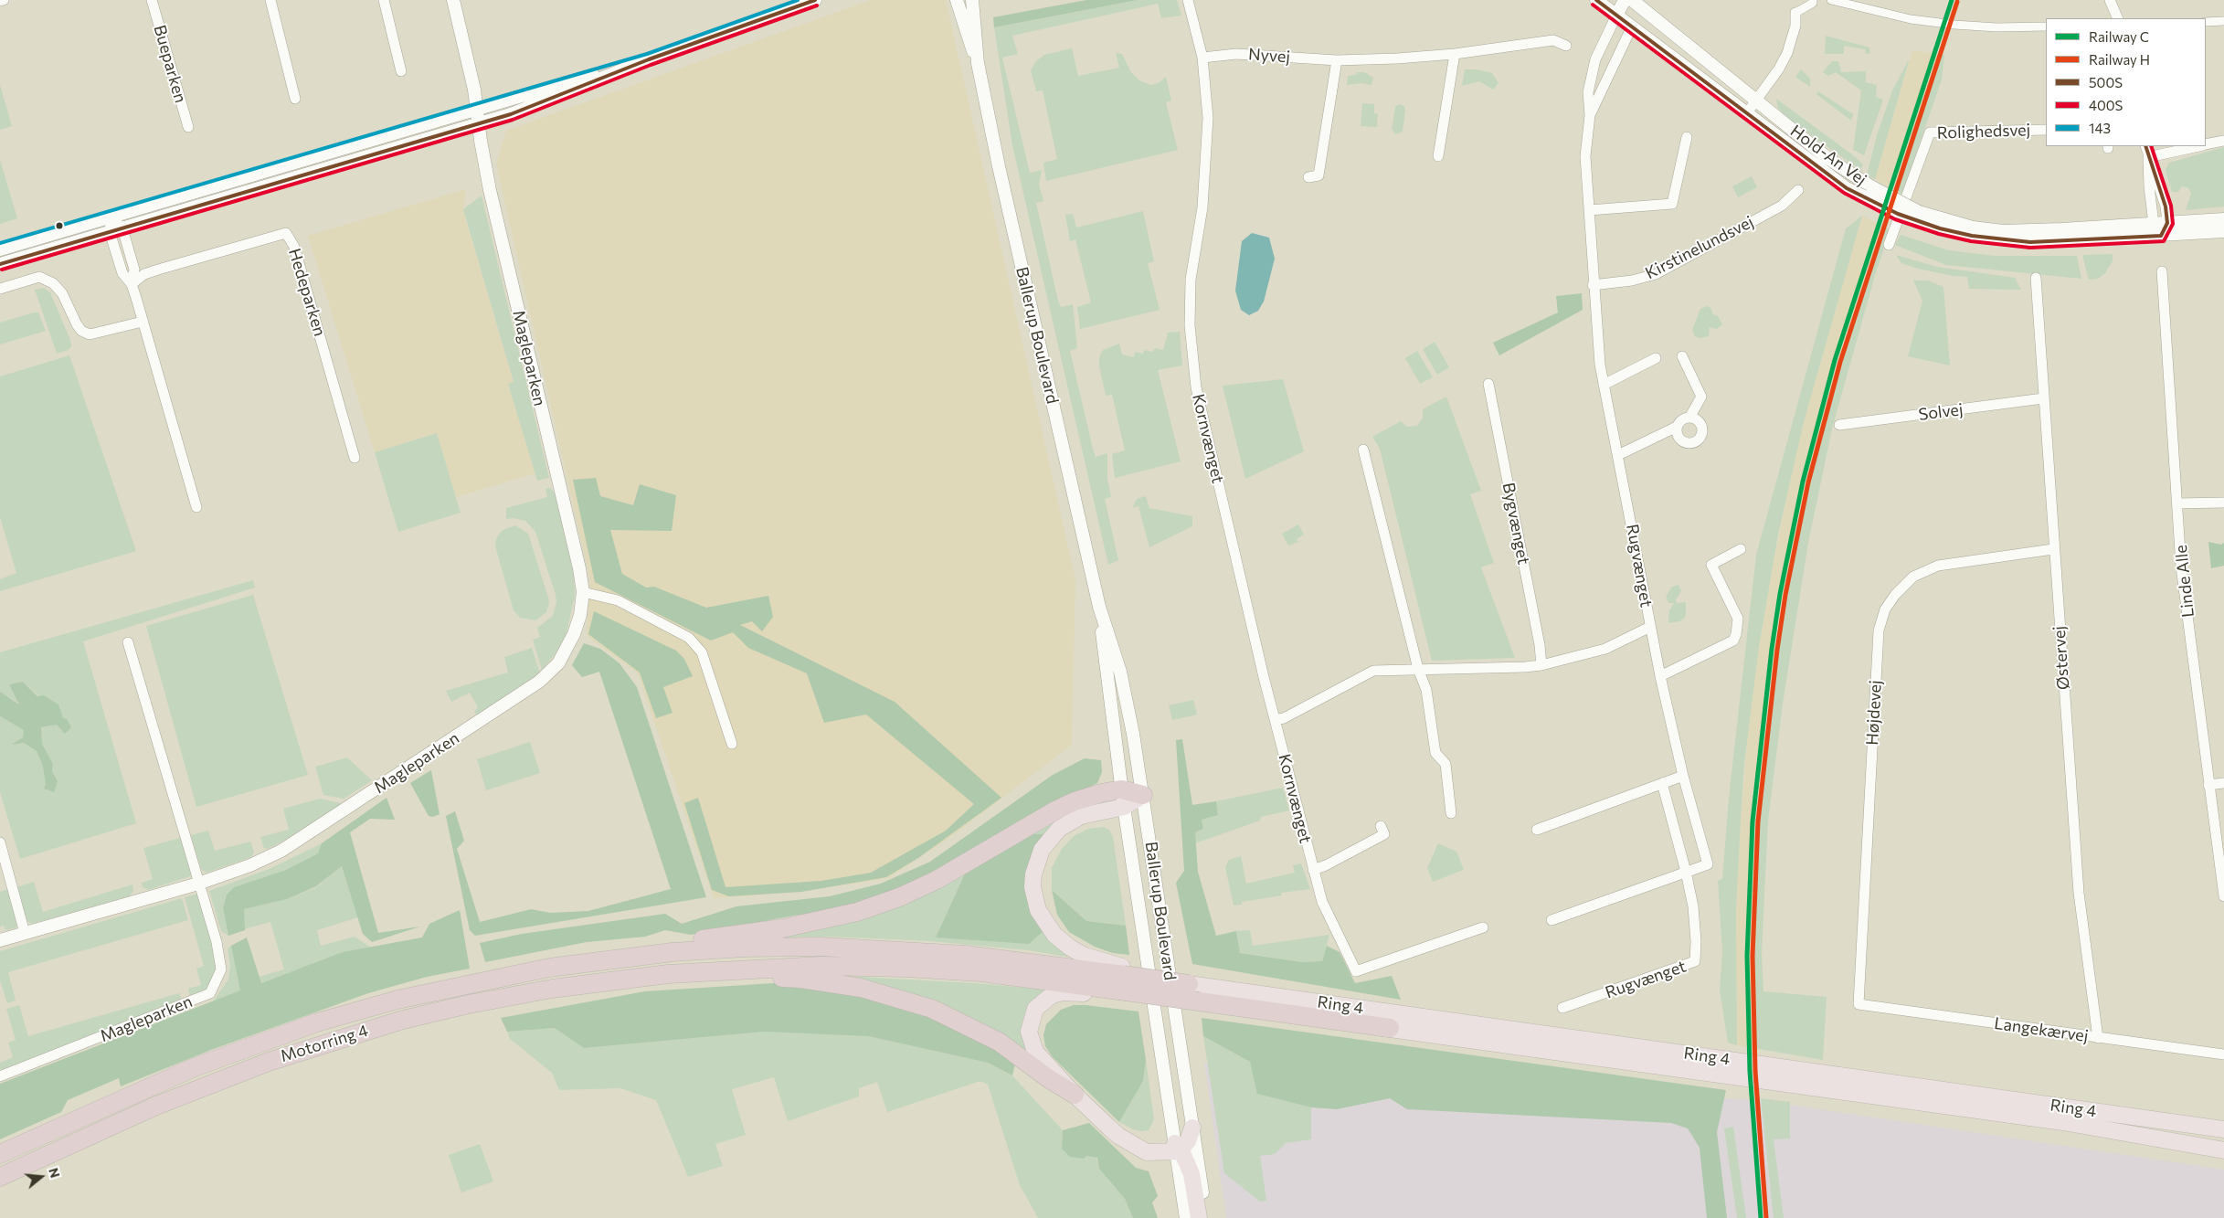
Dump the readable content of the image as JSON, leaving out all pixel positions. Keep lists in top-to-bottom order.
{
  "streets": {
    "highway": ["Motorring 4"],
    "main road": ["Ring 4"],
    "street": [
      "Nyvej",
      "Bueparken",
      "Rolighedsvej",
      "Hold-An Vej",
      "Kirstinelundsvej",
      "Hedeparken",
      "Ballerup Boulevard",
      "Magleparken",
      "Solvej",
      "Kornvænget",
      "Bygvænget",
      "Rugvænget",
      "Linde Alle",
      "Østervej",
      "Højdevej",
      "Langekærvej"
    ]
  },
  "crossings": [
    ["Nyvej", "Kornvænget"],
    ["Hold-An Vej", "Rugvænget"],
    ["Kirstinelundsvej", "Rugvænget"],
    ["Solvej", "Østervej"],
    ["Østervej", "Højdevej"],
    ["Østervej", "Langekærvej"],
    ["Højdevej", "Langekærvej"]
  ],
  "lines": [
    "rail line C",
    "transit line 500S",
    "transit line 143",
    "rail line H",
    "transit line 400S"
  ],
  "legend": [
    "Railway C",
    "Railway H",
    "500S",
    "400S",
    "143"
  ],
  "north": "right"
}
